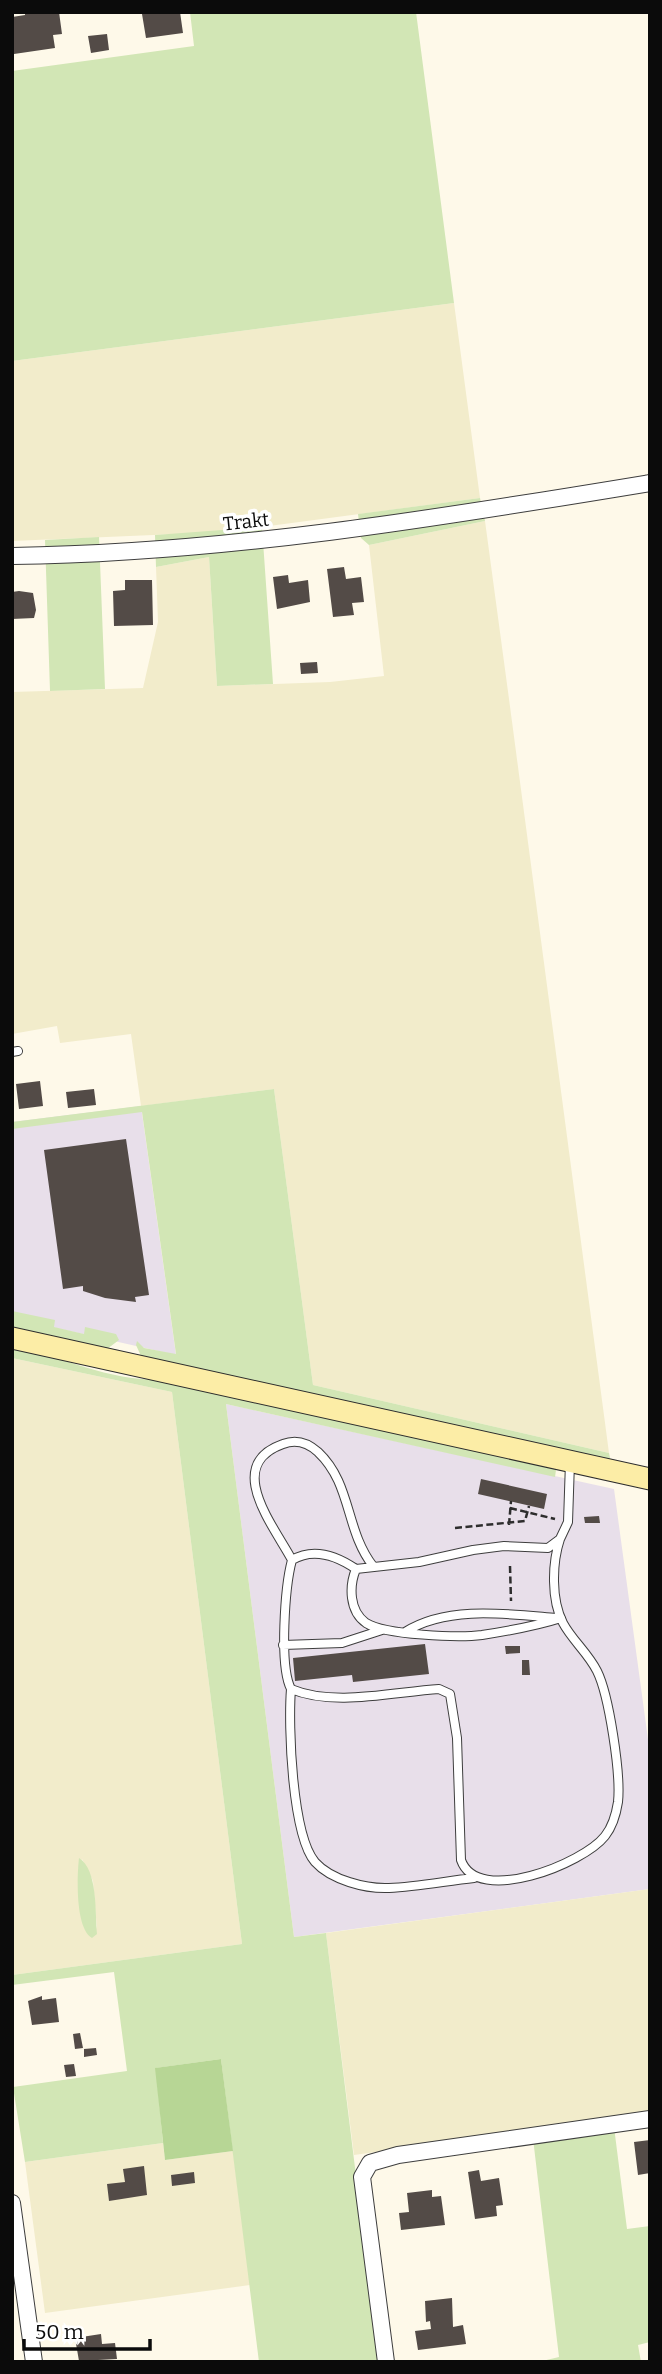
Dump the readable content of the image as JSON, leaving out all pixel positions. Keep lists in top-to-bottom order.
{
  "streets": {
    "street": ["Trakt"]
  },
  "scale_bar": "50 m"
}
